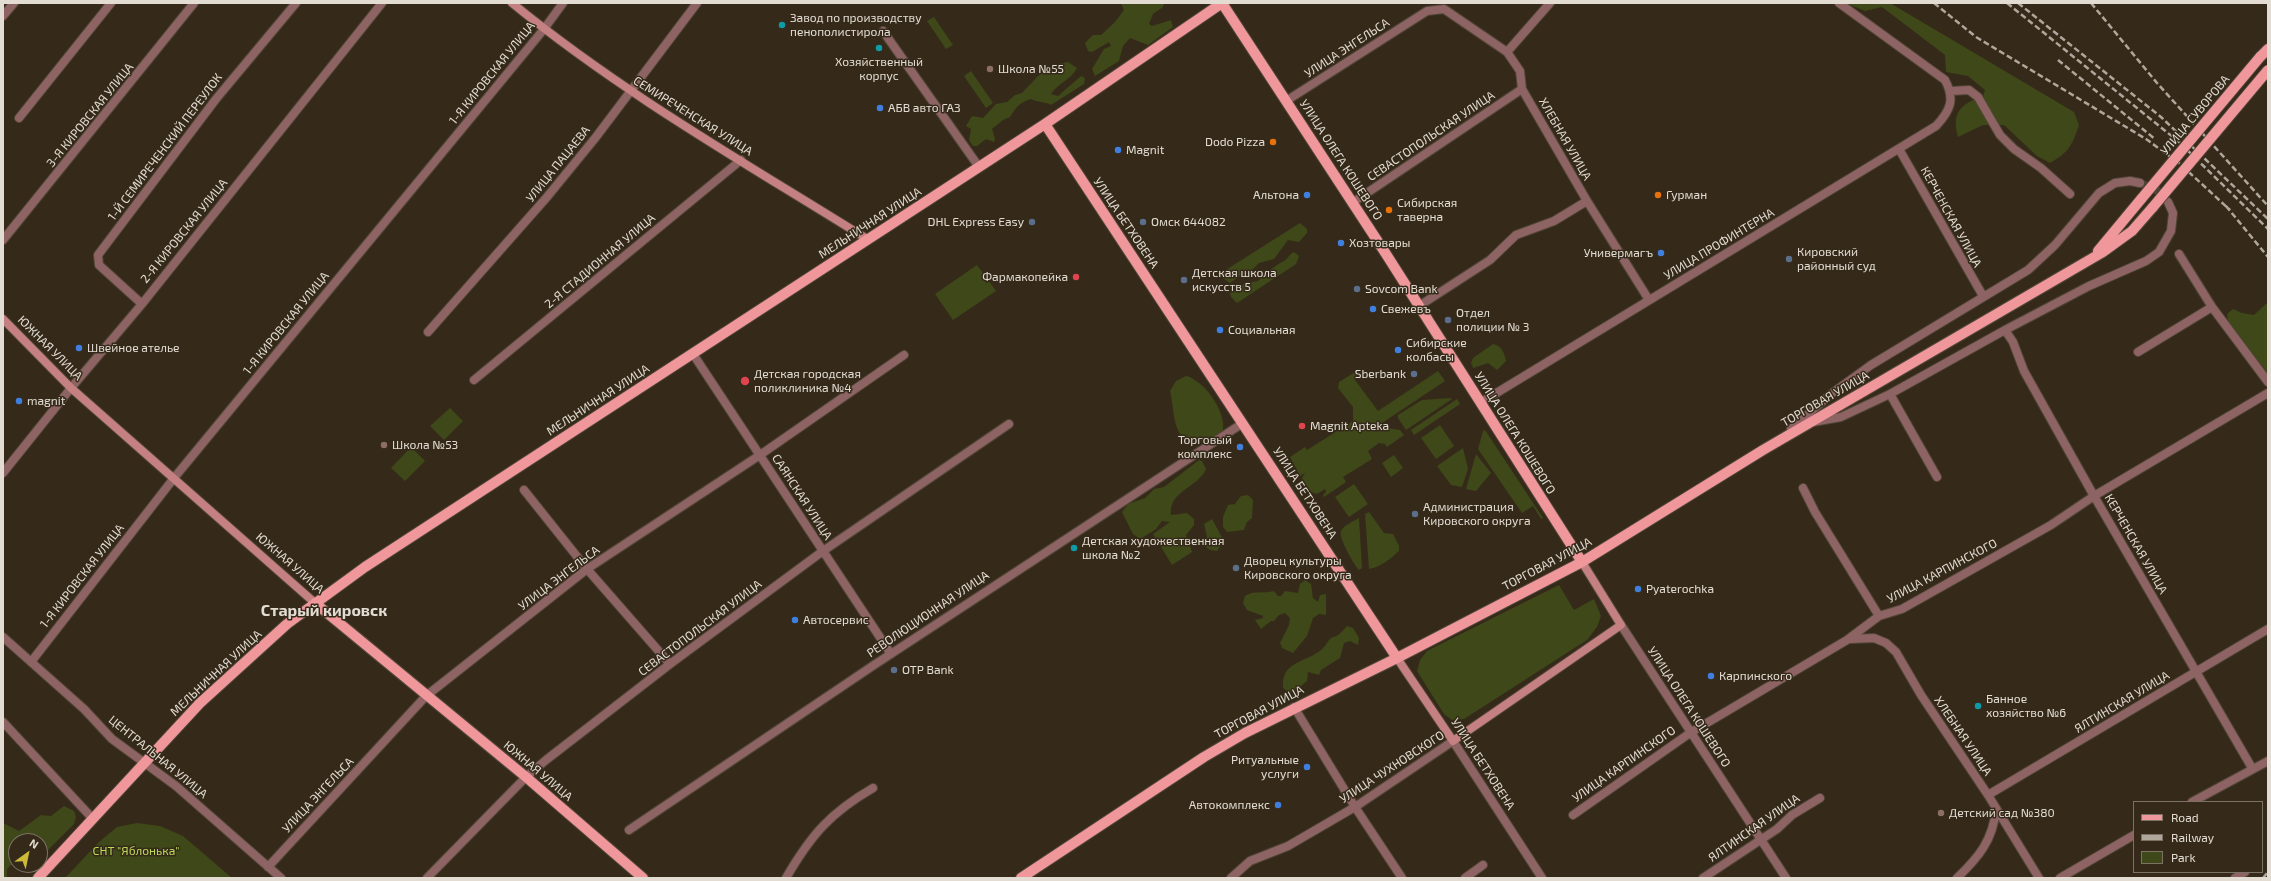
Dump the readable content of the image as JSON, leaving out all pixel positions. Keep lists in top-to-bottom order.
{
  "streets": {
    "main road": [
      "УЛИЦА СУВОРОВА",
      "УЛИЦА ОЛЕГА КОШЕВОГО",
      "МЕЛЬНИЧНАЯ УЛИЦА",
      "УЛИЦА БЕТХОВЕНА",
      "ЮЖНАЯ УЛИЦА",
      "ТОРГОВАЯ УЛИЦА"
    ],
    "street": [
      "УЛИЦА ЭНГЕЛЬСА",
      "1-Я КИРОВСКАЯ УЛИЦА",
      "3-Я КИРОВСКАЯ УЛИЦА",
      "СЕМИРЕЧЕНСКАЯ УЛИЦА",
      "СЕВАСТОПОЛЬСКАЯ УЛИЦА",
      "ХЛЕБНАЯ УЛИЦА",
      "1-Й СЕМИРЕЧЕНСКИЙ ПЕРЕУЛОК",
      "УЛИЦА ПАЦАЕВА",
      "КЕРЧЕНСКАЯ УЛИЦА",
      "2-Я КИРОВСКАЯ УЛИЦА",
      "УЛИЦА ПРОФИНТЕРНА",
      "2-Я СТАДИОННАЯ УЛИЦА",
      "САЯНСКАЯ УЛИЦА",
      "УЛИЦА КАРПИНСКОГО",
      "РЕВОЛЮЦИОННАЯ УЛИЦА",
      "ЯЛТИНСКАЯ УЛИЦА",
      "ЦЕНТРАЛЬНАЯ УЛИЦА",
      "УЛИЦА ЧУХНОВСКОГО"
    ]
  },
  "crossings": [
    ["УЛИЦА ЭНГЕЛЬСА", "ХЛЕБНАЯ УЛИЦА"],
    ["УЛИЦА ЭНГЕЛЬСА", "УЛИЦА ОЛЕГА КОШЕВОГО"],
    ["УЛИЦА ЭНГЕЛЬСА", "ЮЖНАЯ УЛИЦА"],
    ["УЛИЦА ЭНГЕЛЬСА", "САЯНСКАЯ УЛИЦА"],
    ["УЛИЦА ЭНГЕЛЬСА", "ЦЕНТРАЛЬНАЯ УЛИЦА"],
    ["1-Я КИРОВСКАЯ УЛИЦА", "СЕМИРЕЧЕНСКАЯ УЛИЦА"],
    ["1-Я КИРОВСКАЯ УЛИЦА", "ЮЖНАЯ УЛИЦА"],
    ["1-Я КИРОВСКАЯ УЛИЦА", "ЦЕНТРАЛЬНАЯ УЛИЦА"],
    ["УЛИЦА СУВОРОВА", "ТОРГОВАЯ УЛИЦА"],
    ["СЕМИРЕЧЕНСКАЯ УЛИЦА", "УЛИЦА ПАЦАЕВА"],
    ["СЕМИРЕЧЕНСКАЯ УЛИЦА", "МЕЛЬНИЧНАЯ УЛИЦА"],
    ["СЕМИРЕЧЕНСКАЯ УЛИЦА", "2-Я СТАДИОННАЯ УЛИЦА"],
    ["СЕВАСТОПОЛЬСКАЯ УЛИЦА", "ХЛЕБНАЯ УЛИЦА"],
    ["СЕВАСТОПОЛЬСКАЯ УЛИЦА", "УЛИЦА ОЛЕГА КОШЕВОГО"],
    ["СЕВАСТОПОЛЬСКАЯ УЛИЦА", "ЮЖНАЯ УЛИЦА"],
    ["СЕВАСТОПОЛЬСКАЯ УЛИЦА", "САЯНСКАЯ УЛИЦА"],
    ["ХЛЕБНАЯ УЛИЦА", "УЛИЦА ПРОФИНТЕРНА"],
    ["ХЛЕБНАЯ УЛИЦА", "УЛИЦА КАРПИНСКОГО"],
    ["ХЛЕБНАЯ УЛИЦА", "ЯЛТИНСКАЯ УЛИЦА"],
    ["1-Й СЕМИРЕЧЕНСКИЙ ПЕРЕУЛОК", "2-Я КИРОВСКАЯ УЛИЦА"],
    ["УЛИЦА ОЛЕГА КОШЕВОГО", "МЕЛЬНИЧНАЯ УЛИЦА"],
    ["УЛИЦА ОЛЕГА КОШЕВОГО", "УЛИЦА ПРОФИНТЕРНА"],
    ["УЛИЦА ОЛЕГА КОШЕВОГО", "ТОРГОВАЯ УЛИЦА"],
    ["УЛИЦА ОЛЕГА КОШЕВОГО", "УЛИЦА КАРПИНСКОГО"],
    ["УЛИЦА ОЛЕГА КОШЕВОГО", "ЯЛТИНСКАЯ УЛИЦА"],
    ["УЛИЦА ОЛЕГА КОШЕВОГО", "УЛИЦА ЧУХНОВСКОГО"],
    ["КЕРЧЕНСКАЯ УЛИЦА", "УЛИЦА ПРОФИНТЕРНА"],
    ["КЕРЧЕНСКАЯ УЛИЦА", "УЛИЦА КАРПИНСКОГО"],
    ["КЕРЧЕНСКАЯ УЛИЦА", "ЯЛТИНСКАЯ УЛИЦА"],
    ["МЕЛЬНИЧНАЯ УЛИЦА", "УЛИЦА БЕТХОВЕНА"],
    ["МЕЛЬНИЧНАЯ УЛИЦА", "ЮЖНАЯ УЛИЦА"],
    ["МЕЛЬНИЧНАЯ УЛИЦА", "САЯНСКАЯ УЛИЦА"],
    ["МЕЛЬНИЧНАЯ УЛИЦА", "ЦЕНТРАЛЬНАЯ УЛИЦА"],
    ["УЛИЦА БЕТХОВЕНА", "ТОРГОВАЯ УЛИЦА"],
    ["УЛИЦА БЕТХОВЕНА", "РЕВОЛЮЦИОННАЯ УЛИЦА"],
    ["УЛИЦА БЕТХОВЕНА", "УЛИЦА ЧУХНОВСКОГО"],
    ["2-Я КИРОВСКАЯ УЛИЦА", "ЮЖНАЯ УЛИЦА"],
    ["САЯНСКАЯ УЛИЦА", "РЕВОЛЮЦИОННАЯ УЛИЦА"]
  ],
  "districts": ["Старый кировск"],
  "parks": ["СНТ \"Яблонька\""],
  "places": [
    "Завод по производству пенополистирола",
    "Хозяйственный корпус",
    "Школа №55",
    "АБВ авто ГАЗ",
    "Dodo Pizza",
    "Magnit",
    "Альтона",
    "Гурман",
    "Сибирская таверна",
    "DHL Express Easy",
    "Омск 644082",
    "Хозтовары",
    "Универмагъ",
    "Кировский районный суд",
    "Фармакопейка",
    "Детская школа искусств 5",
    "Sovcom Bank",
    "Свежевъ",
    "Отдел полиции № 3",
    "Социальная",
    "Швейное ателье",
    "Сибирские колбасы",
    "Sberbank",
    "Детская городская поликлиника №4",
    "magnit",
    "Magnit Apteka",
    "Школа №53",
    "Торговый комплекс",
    "Администрация Кировского округа",
    "Детская художественная школа №2",
    "Дворец культуры Кировского округа",
    "Pyaterochka",
    "Автосервис",
    "OTP Bank",
    "Карпинского",
    "Банное хозяйство №6",
    "Ритуальные услуги",
    "Автокомплекс",
    "Детский сад №380"
  ],
  "legend": ["Road", "Railway", "Park"],
  "north": "top right"
}
